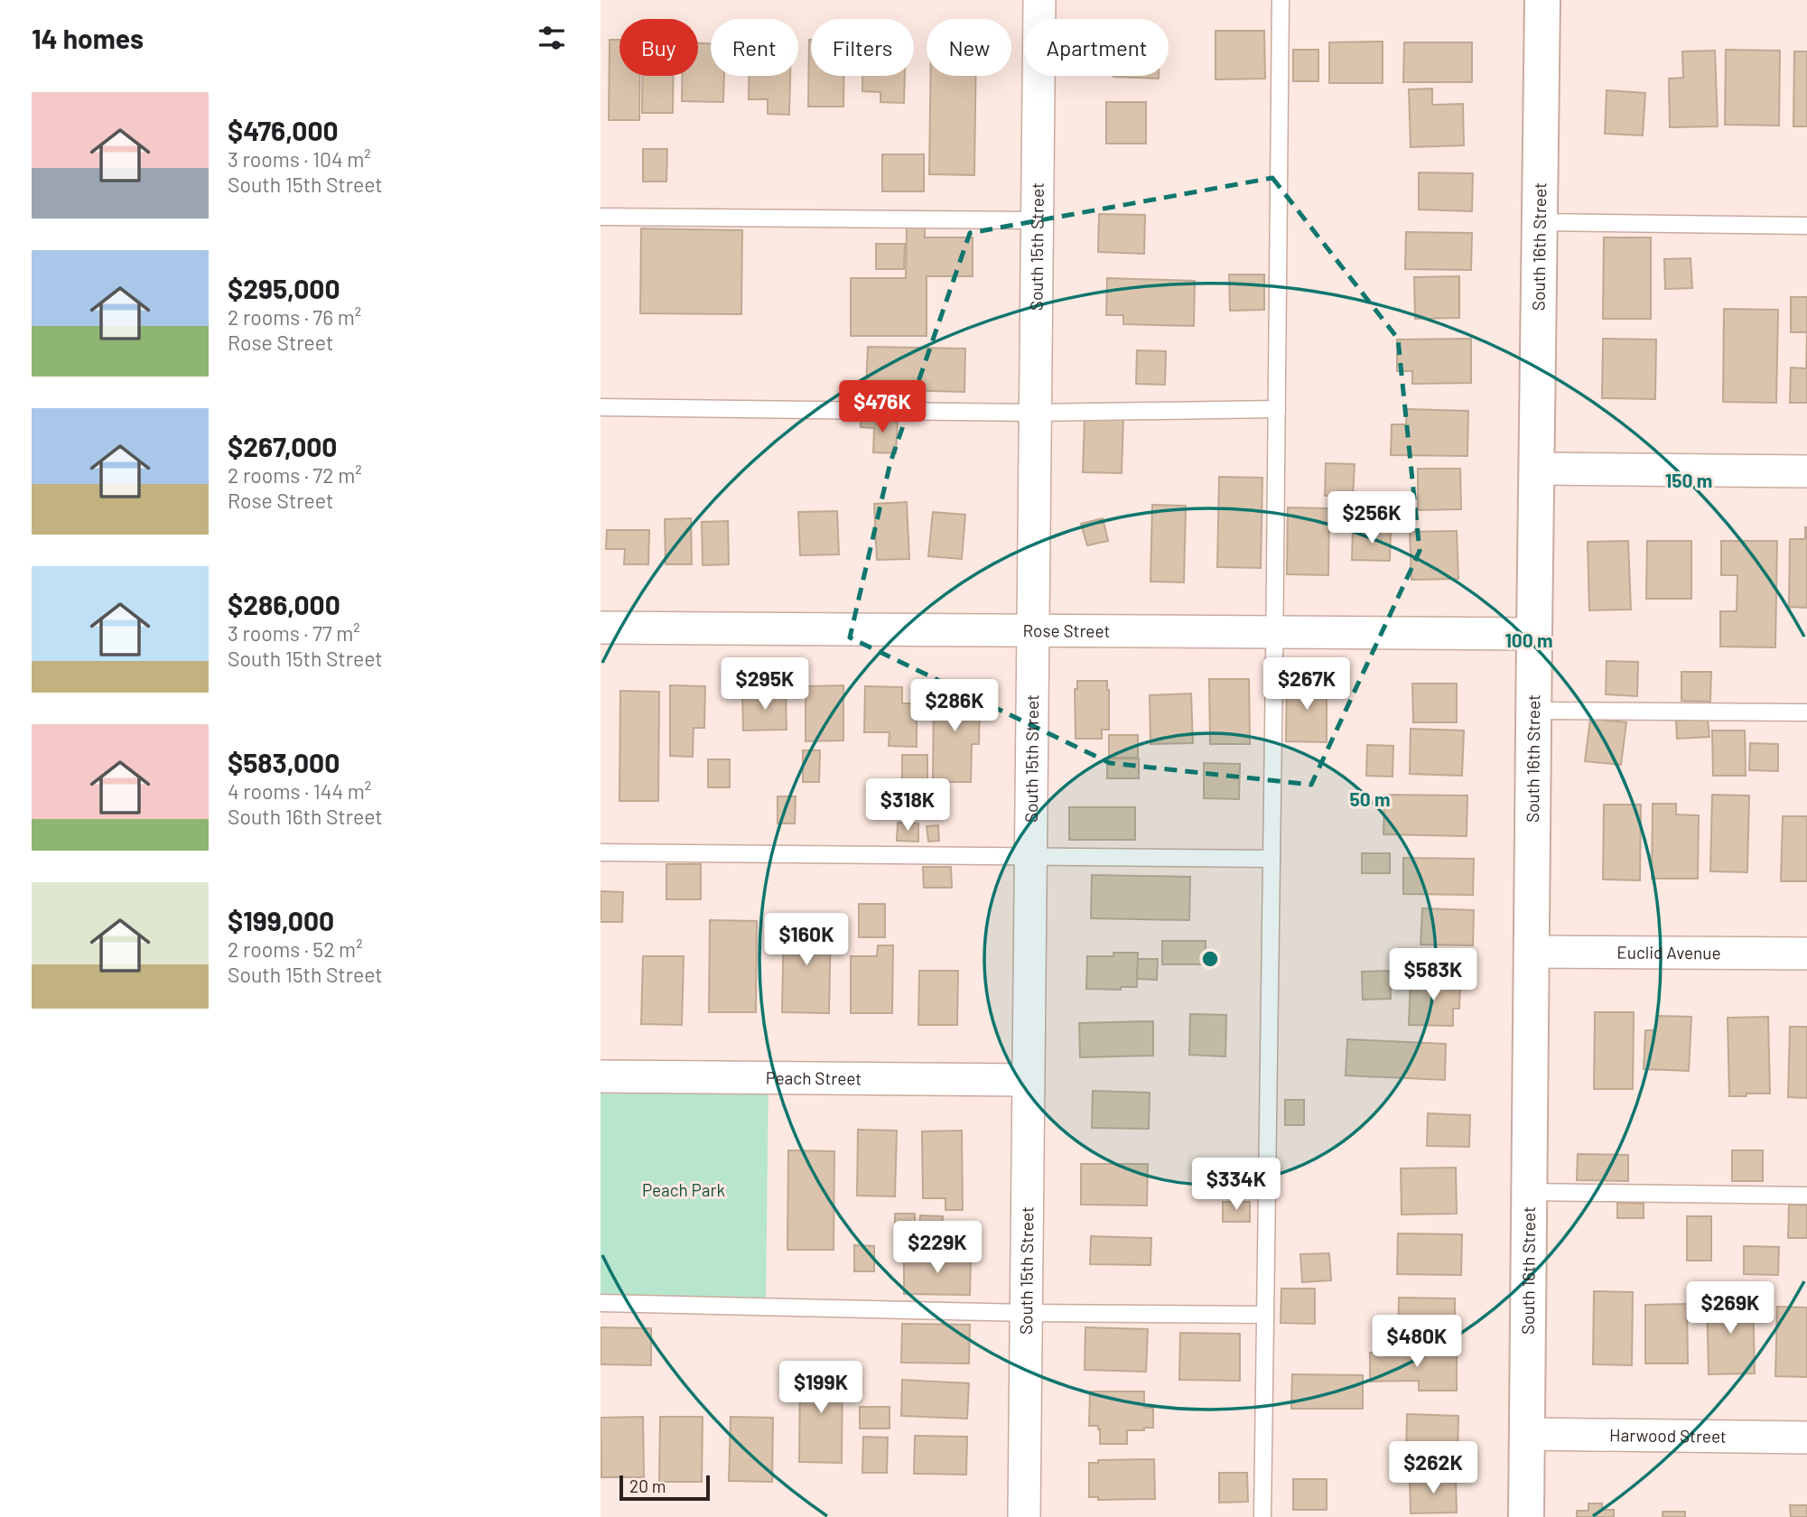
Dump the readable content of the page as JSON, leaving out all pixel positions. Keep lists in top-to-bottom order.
{
  "streets": {
    "main road": ["South 16th Street"],
    "street": [
      "South 15th Street",
      "Rose Street",
      "Euclid Avenue",
      "Peach Street",
      "Harwood Street"
    ]
  },
  "crossings": [
    ["South 15th Street", "Rose Street"],
    ["South 15th Street", "Peach Street"],
    ["South 16th Street", "Rose Street"],
    ["South 16th Street", "Euclid Avenue"],
    ["South 16th Street", "Harwood Street"]
  ],
  "parks": ["Peach Park"],
  "scale_bar": "20 m",
  "page": {
    "heading": "14 homes",
    "chip": [
      "Buy",
      "Rent",
      "Filters",
      "New",
      "Apartment"
    ],
    "list": [
      {
        "name": "$476,000",
        "note": "3 rooms · 104 m² · South 15th Street"
      },
      {
        "name": "$295,000",
        "note": "2 rooms · 76 m² · Rose Street"
      },
      {
        "name": "$267,000",
        "note": "2 rooms · 72 m² · Rose Street"
      },
      {
        "name": "$286,000",
        "note": "3 rooms · 77 m² · South 15th Street"
      },
      {
        "name": "$583,000",
        "note": "4 rooms · 144 m² · South 16th Street"
      },
      {
        "name": "$199,000",
        "note": "2 rooms · 52 m² · South 15th Street"
      }
    ],
    "price": [
      "$476K",
      "$256K",
      "$295K",
      "$267K",
      "$286K",
      "$318K",
      "$160K",
      "$583K",
      "$334K",
      "$229K",
      "$269K",
      "$480K",
      "$199K",
      "$262K"
    ],
    "scale": "20 m"
  },
  "rings": ["150 m", "100 m", "50 m"]
}
